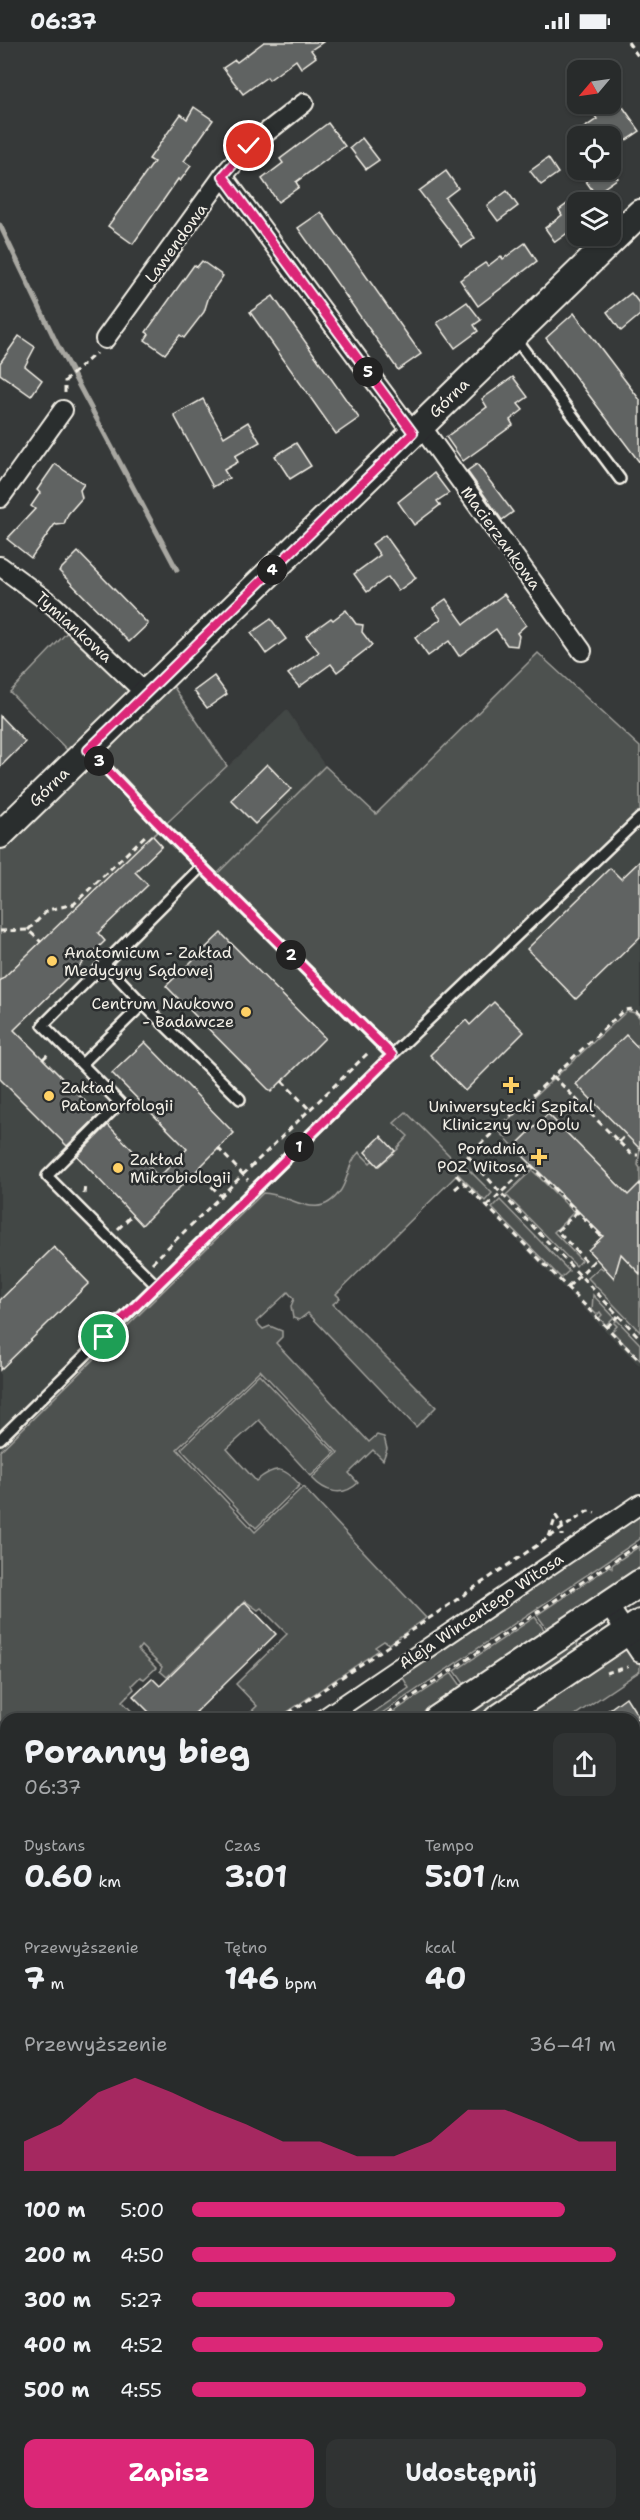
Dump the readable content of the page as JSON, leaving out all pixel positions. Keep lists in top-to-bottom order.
{
  "streets": {
    "street": [
      "Lawendowa",
      "Górna",
      "Macierzankowa",
      "Tymiankowa",
      "Aleja Wincentego Witosa"
    ]
  },
  "crossings": [
    ["Lawendowa", "Macierzankowa"],
    ["Górna", "Macierzankowa"],
    ["Górna", "Tymiankowa"]
  ],
  "places": {
    "other": [
      "Anatomicum - Zakład Medycyny Sądowej",
      "Centrum Naukowo - Badawcze",
      "Zakład Patomorfologii",
      "Zakład Mikrobiologii"
    ],
    "health": ["Uniwersytecki Szpital Kliniczny w Opolu", "Poradnia POZ Witosa"]
  },
  "north": "bottom left",
  "page": {
    "status": "06:37",
    "pins": [
      "5",
      "4",
      "3",
      "2",
      "1"
    ],
    "heading": ["Poranny bieg", "06:37"],
    "stats": [
      ["Dystans", "0.60 km"],
      ["Czas", "3:01"],
      ["Tempo", "5:01 /km"],
      ["Przewyższenie", "7 m"],
      ["Tętno", "146 bpm"],
      ["kcal", "40"]
    ],
    "chart": ["Przewyższenie", "36–41 m"],
    "list": [
      {
        "name": "100 m",
        "note": "5:00"
      },
      {
        "name": "200 m",
        "note": "4:50"
      },
      {
        "name": "300 m",
        "note": "5:27"
      },
      {
        "name": "400 m",
        "note": "4:52"
      },
      {
        "name": "500 m",
        "note": "4:55"
      }
    ],
    "buttons": ["Zapisz", "Udostępnij"]
  }
}
